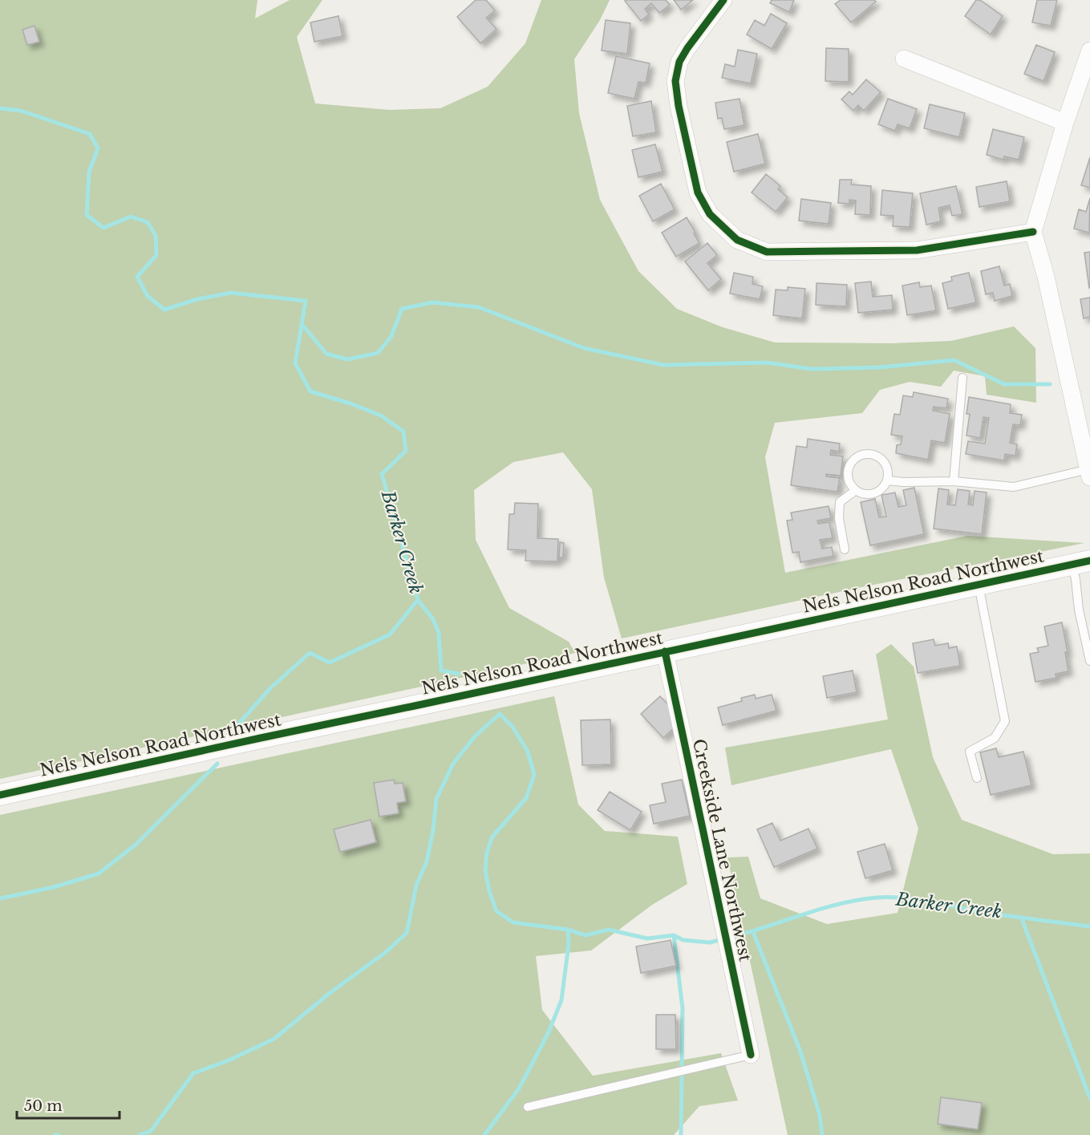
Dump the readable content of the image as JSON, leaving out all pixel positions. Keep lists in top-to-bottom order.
{
  "streets": {
    "street": ["Nels Nelson Road Northwest", "Creekside Lane Northwest"]
  },
  "crossings": [
    ["Nels Nelson Road Northwest", "Creekside Lane Northwest"]
  ],
  "water": ["Barker Creek"],
  "scale_bar": "50 m"
}
